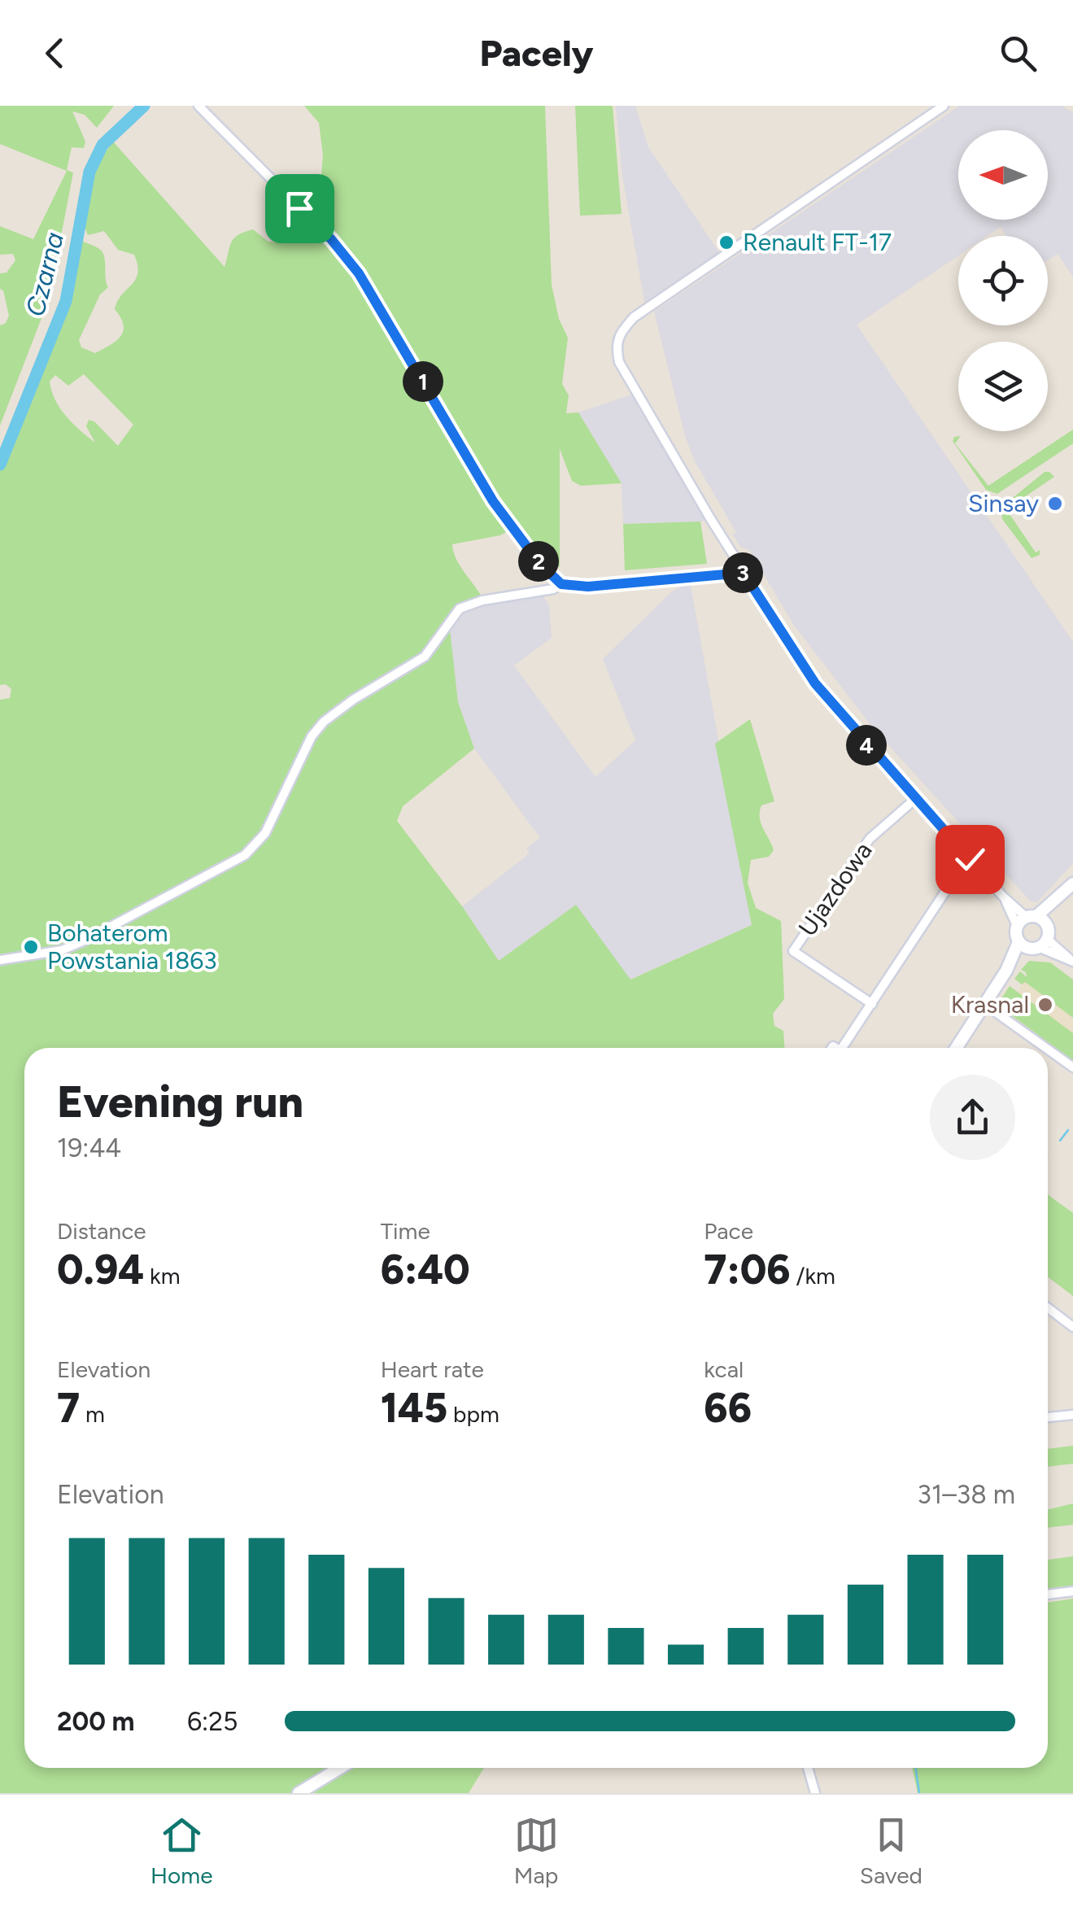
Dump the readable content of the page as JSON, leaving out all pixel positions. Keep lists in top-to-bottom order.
{
  "streets": {
    "street": ["Ujazdowa"]
  },
  "water": ["Czarna"],
  "places": [
    "Renault FT-17",
    "Sinsay",
    "Bohaterom Powstania 1863",
    "Krasnal"
  ],
  "north": "left",
  "page": {
    "header": "Pacely",
    "pins": [
      "1",
      "2",
      "3",
      "4"
    ],
    "heading": ["Evening run", "19:44"],
    "stats": [
      ["Distance", "0.94 km"],
      ["Time", "6:40"],
      ["Pace", "7:06 /km"],
      ["Elevation", "7 m"],
      ["Heart rate", "145 bpm"],
      ["kcal", "66"]
    ],
    "chart": ["Elevation", "31–38 m"],
    "list": [
      {
        "name": "200 m",
        "note": "6:25"
      }
    ],
    "tabs": ["Home", "Map", "Saved"]
  }
}
